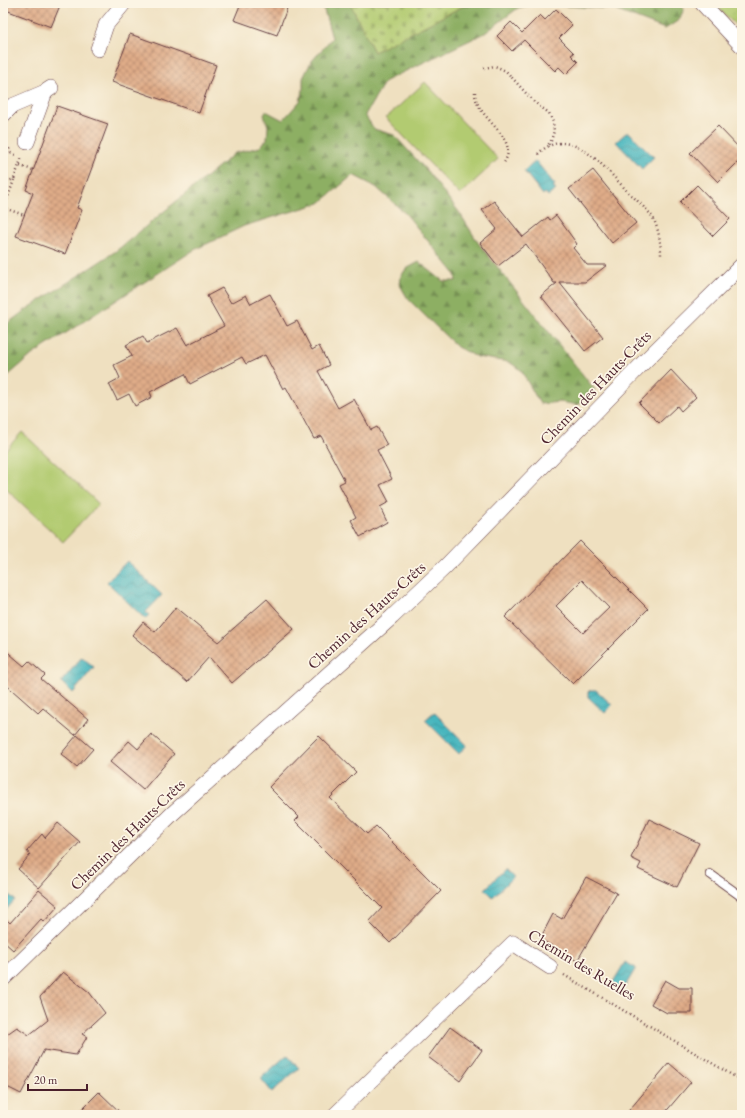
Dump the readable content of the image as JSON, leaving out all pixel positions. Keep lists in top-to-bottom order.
{
  "streets": {
    "street": ["Chemin des Hauts-Crêts", "Chemin des Ruelles"]
  },
  "scale_bar": "20 m"
}
